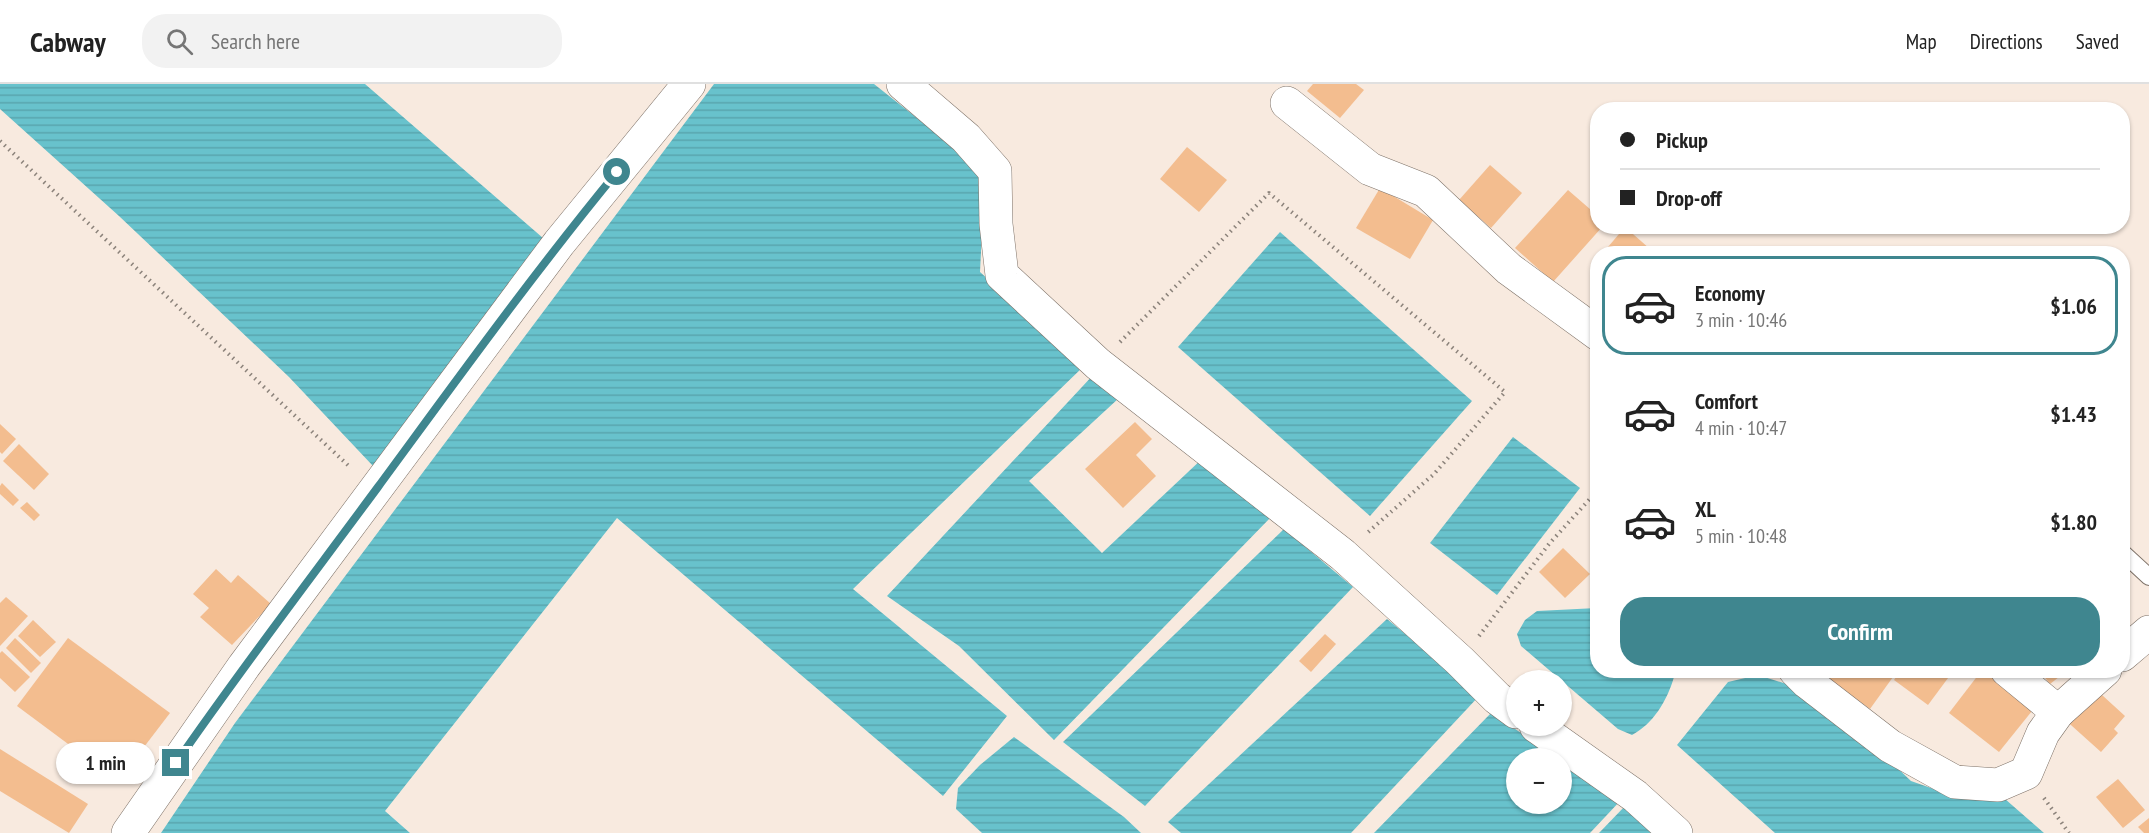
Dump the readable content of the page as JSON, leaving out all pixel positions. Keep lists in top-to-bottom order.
{
  "page": {
    "header": "Cabway",
    "search": "Search here",
    "nav": ["Map", "Directions", "Saved"],
    "banner": ["Pickup", "Drop-off"],
    "list": [
      {
        "name": "Economy",
        "note": "3 min · 10:46",
        "value": "$1.06"
      },
      {
        "name": "Comfort",
        "note": "4 min · 10:47",
        "value": "$1.43"
      },
      {
        "name": "XL",
        "note": "5 min · 10:48",
        "value": "$1.80"
      }
    ],
    "buttons": "Confirm",
    "map_buttons": ["+", "−"],
    "bubble": "1 min"
  }
}
